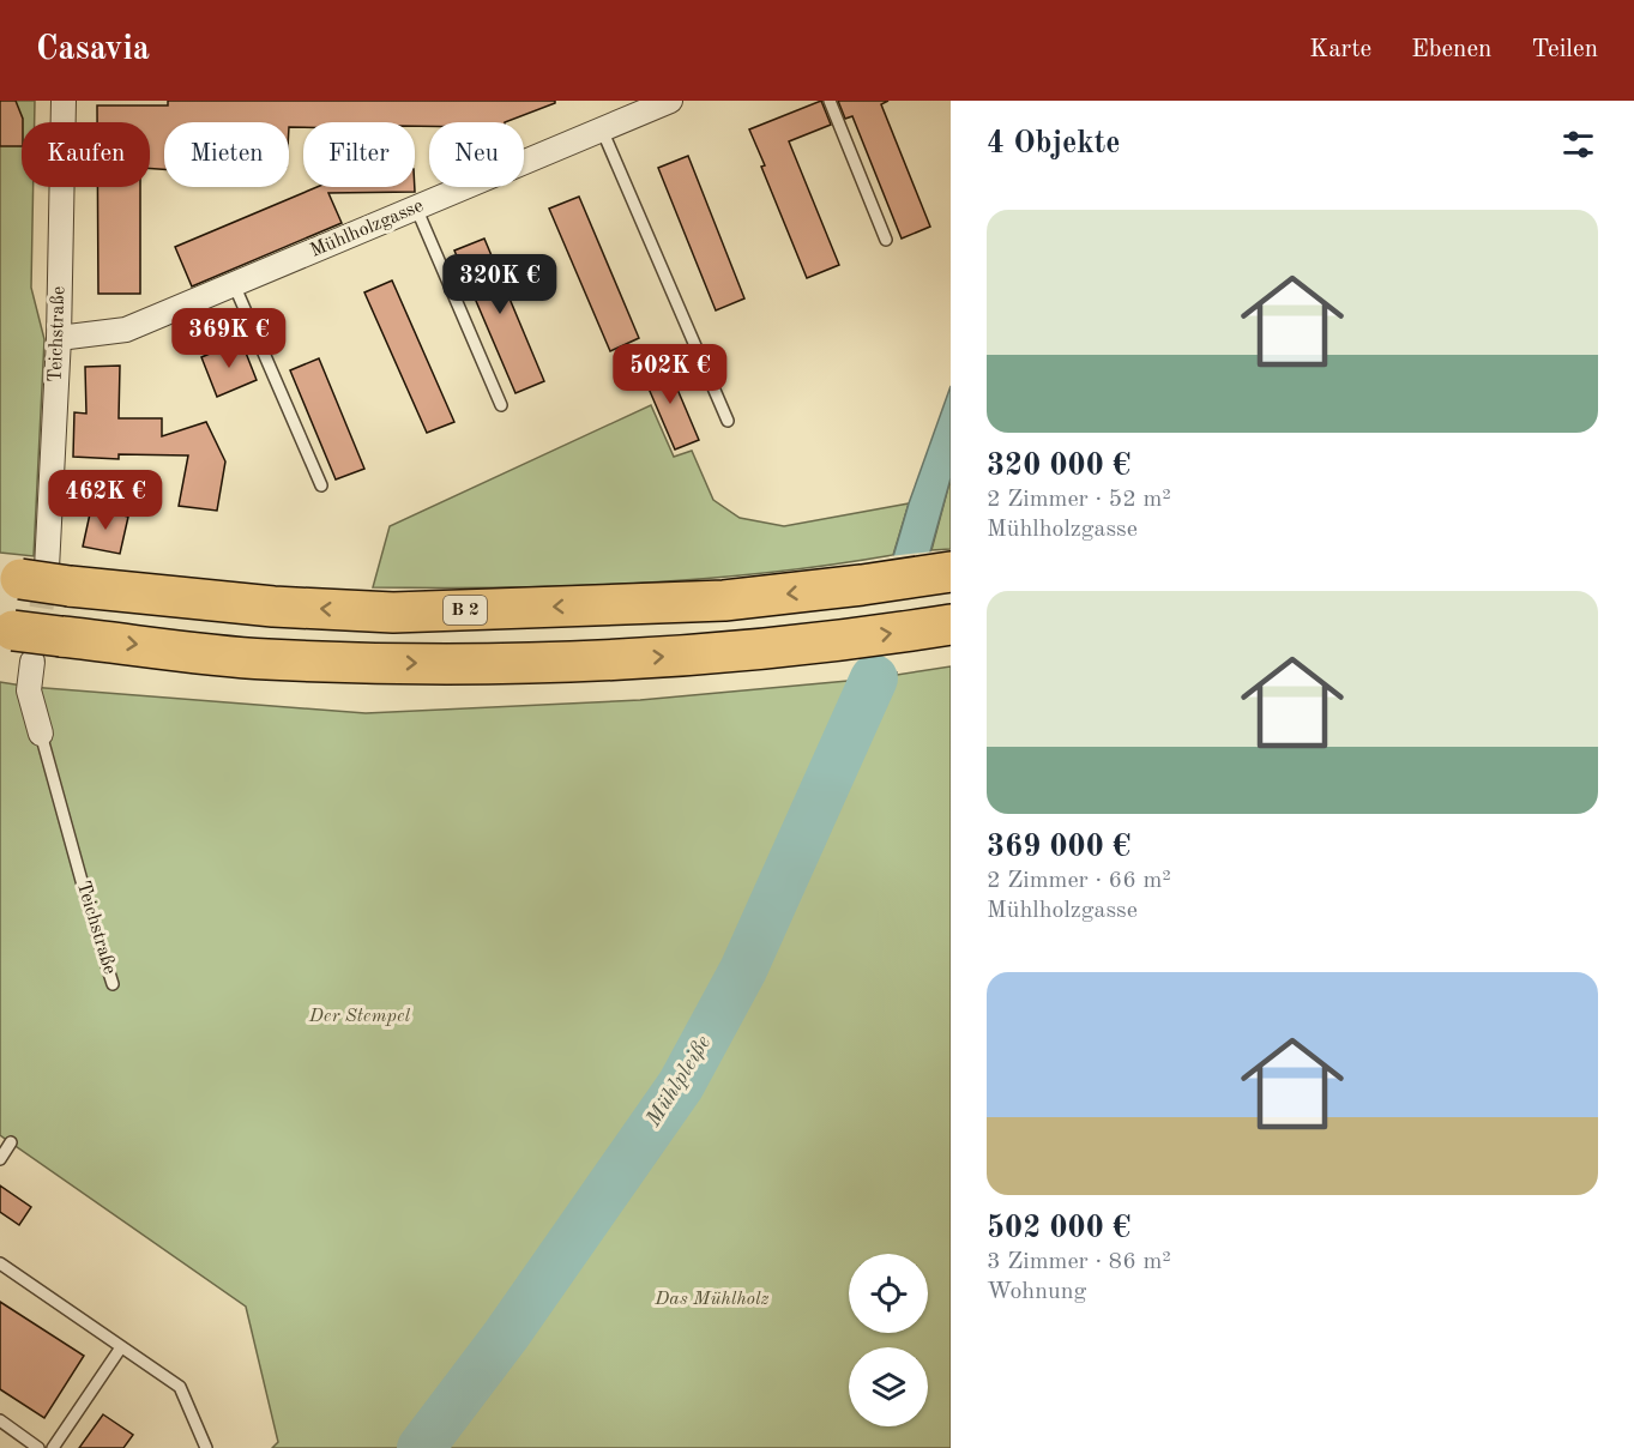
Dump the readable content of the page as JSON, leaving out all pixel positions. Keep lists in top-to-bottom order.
{
  "streets": {
    "highway": ["B 2"],
    "street": ["Mühlholzgasse", "Teichstraße"]
  },
  "crossings": [
    ["Mühlholzgasse", "Teichstraße"],
    ["Teichstraße", "B 2"]
  ],
  "water": ["Mühlpleiße"],
  "parks": ["Der Stempel", "Das Mühlholz"],
  "page": {
    "header": "Casavia",
    "nav": ["Karte", "Ebenen", "Teilen"],
    "heading": "4 Objekte",
    "chip": [
      "Kaufen",
      "Mieten",
      "Filter",
      "Neu"
    ],
    "list": [
      {
        "name": "320 000 €",
        "note": "2 Zimmer · 52 m² · Mühlholzgasse"
      },
      {
        "name": "369 000 €",
        "note": "2 Zimmer · 66 m² · Mühlholzgasse"
      },
      {
        "name": "502 000 €",
        "note": "3 Zimmer · 86 m² · Wohnung"
      }
    ],
    "price": [
      "320K €",
      "369K €",
      "502K €",
      "462K €"
    ]
  }
}
